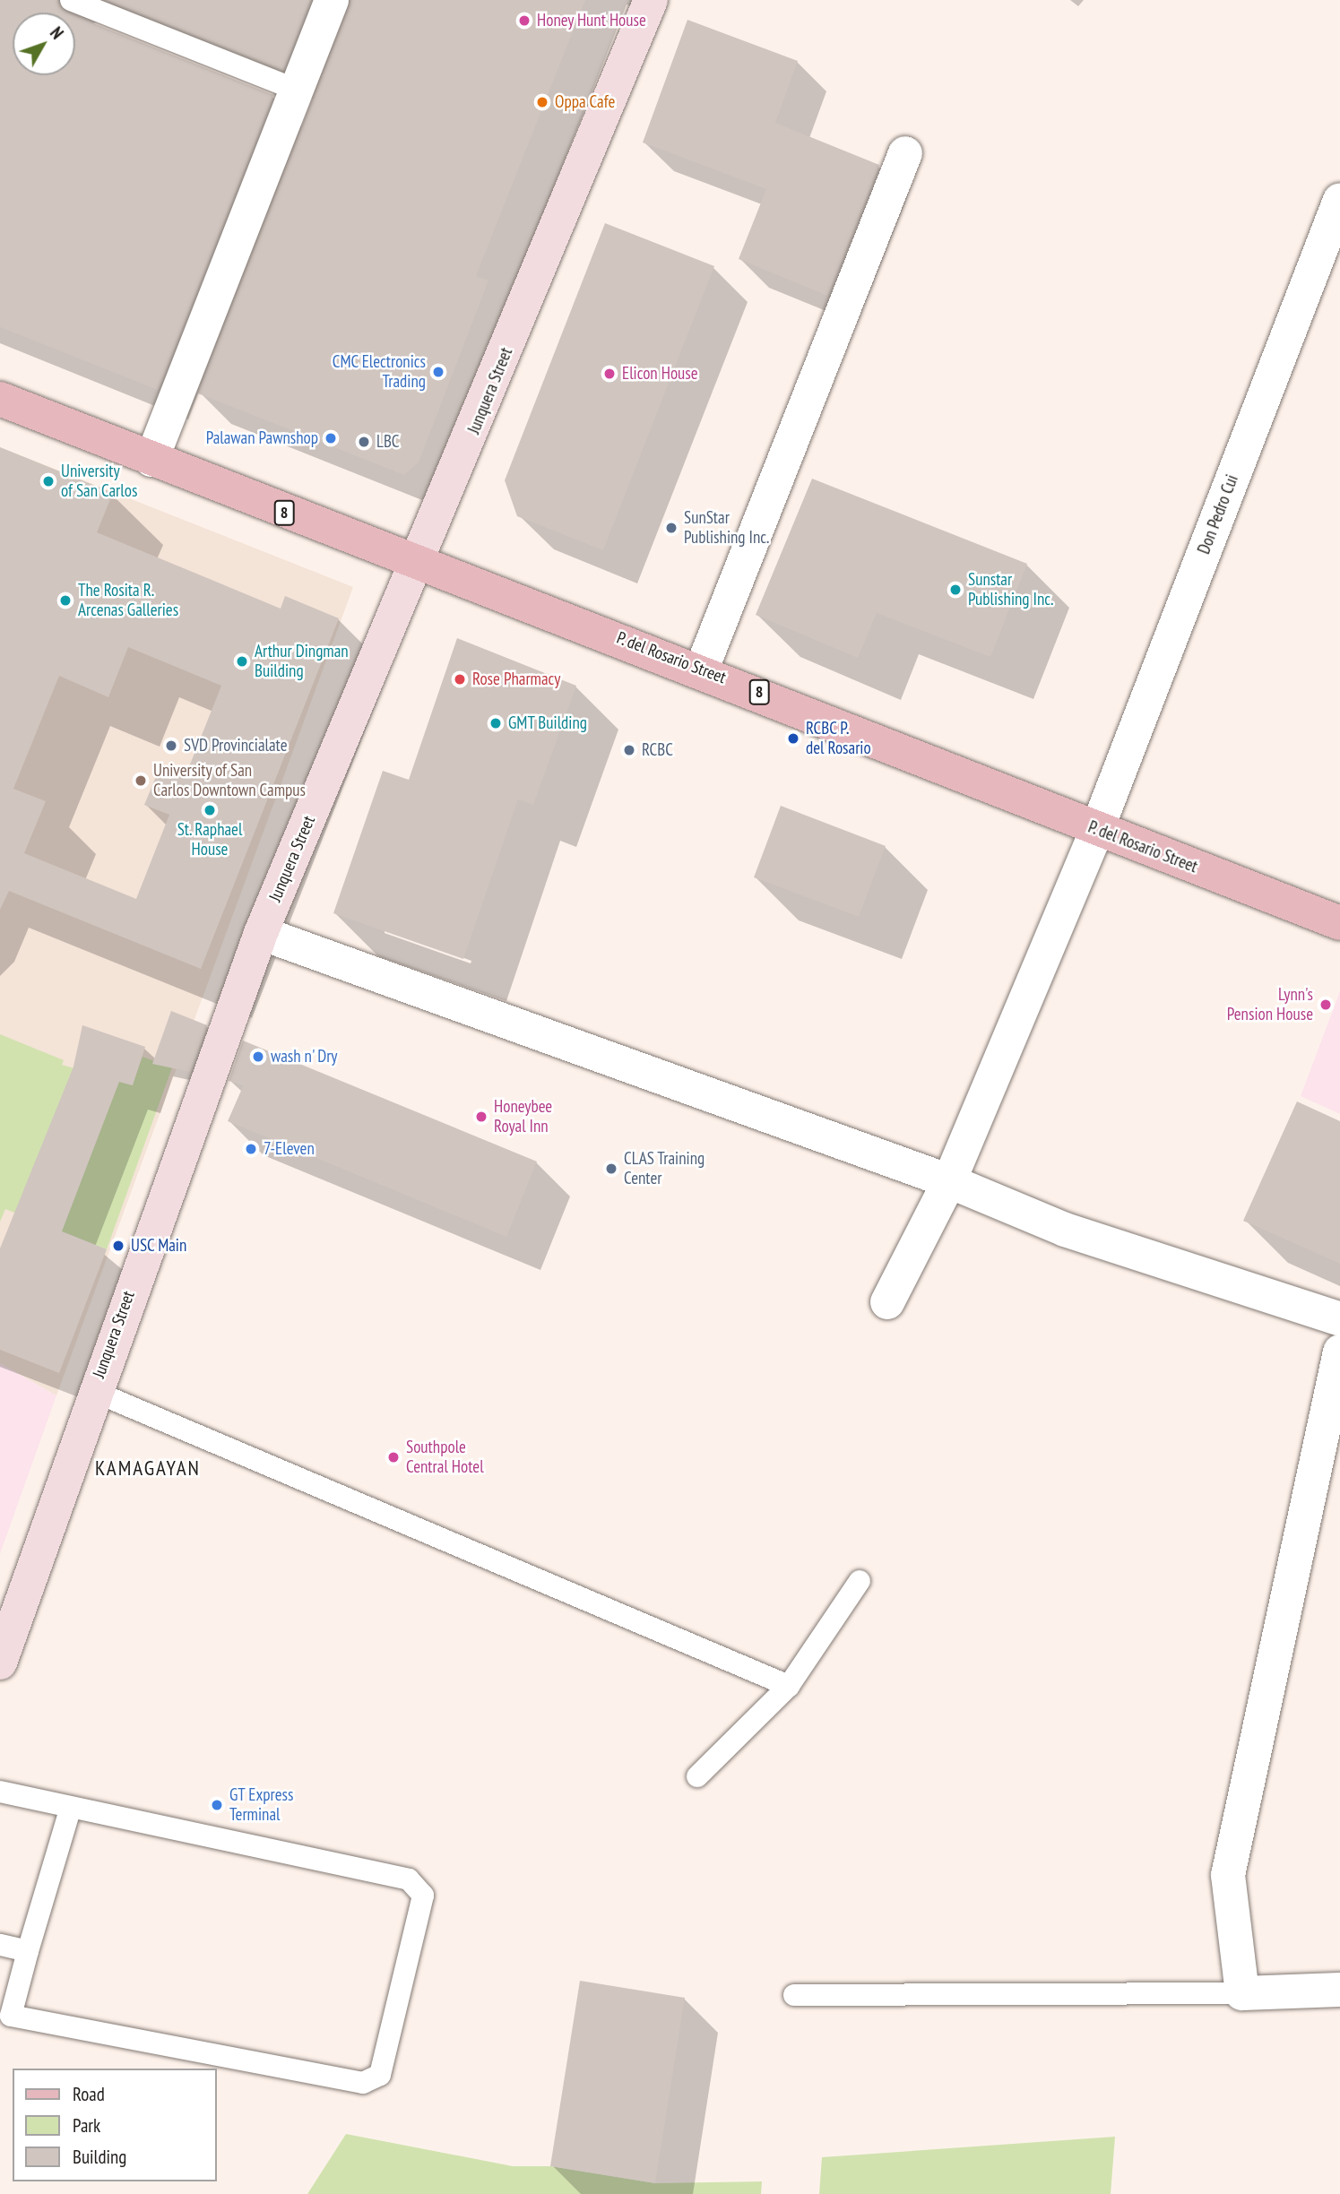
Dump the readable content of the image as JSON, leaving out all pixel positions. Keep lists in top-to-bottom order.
{
  "streets": {
    "main road": ["8", "P. del Rosario Street"],
    "street": ["Junquera Street", "Don Pedro Cui"]
  },
  "crossings": [
    ["Junquera Street", "P. del Rosario Street"],
    ["Don Pedro Cui", "P. del Rosario Street"]
  ],
  "districts": ["KAMAGAYAN"],
  "places": [
    "Honey Hunt House",
    "Oppa Cafe",
    "CMC Electronics Trading",
    "Elicon House",
    "Palawan Pawnshop",
    "LBC",
    "University of San Carlos",
    "SunStar Publishing Inc.",
    "Sunstar Publishing Inc.",
    "The Rosita R. Arcenas Galleries",
    "Arthur Dingman Building",
    "Rose Pharmacy",
    "GMT Building",
    "RCBC P. del Rosario",
    "SVD Provincialate",
    "RCBC",
    "University of San Carlos Downtown Campus",
    "St. Raphael House",
    "Lynn's Pension House",
    "wash n' Dry",
    "Honeybee Royal Inn",
    "7-Eleven",
    "CLAS Training Center",
    "USC Main",
    "Southpole Central Hotel",
    "GT Express Terminal"
  ],
  "legend": ["Road", "Park", "Building"],
  "north": "top right"
}
